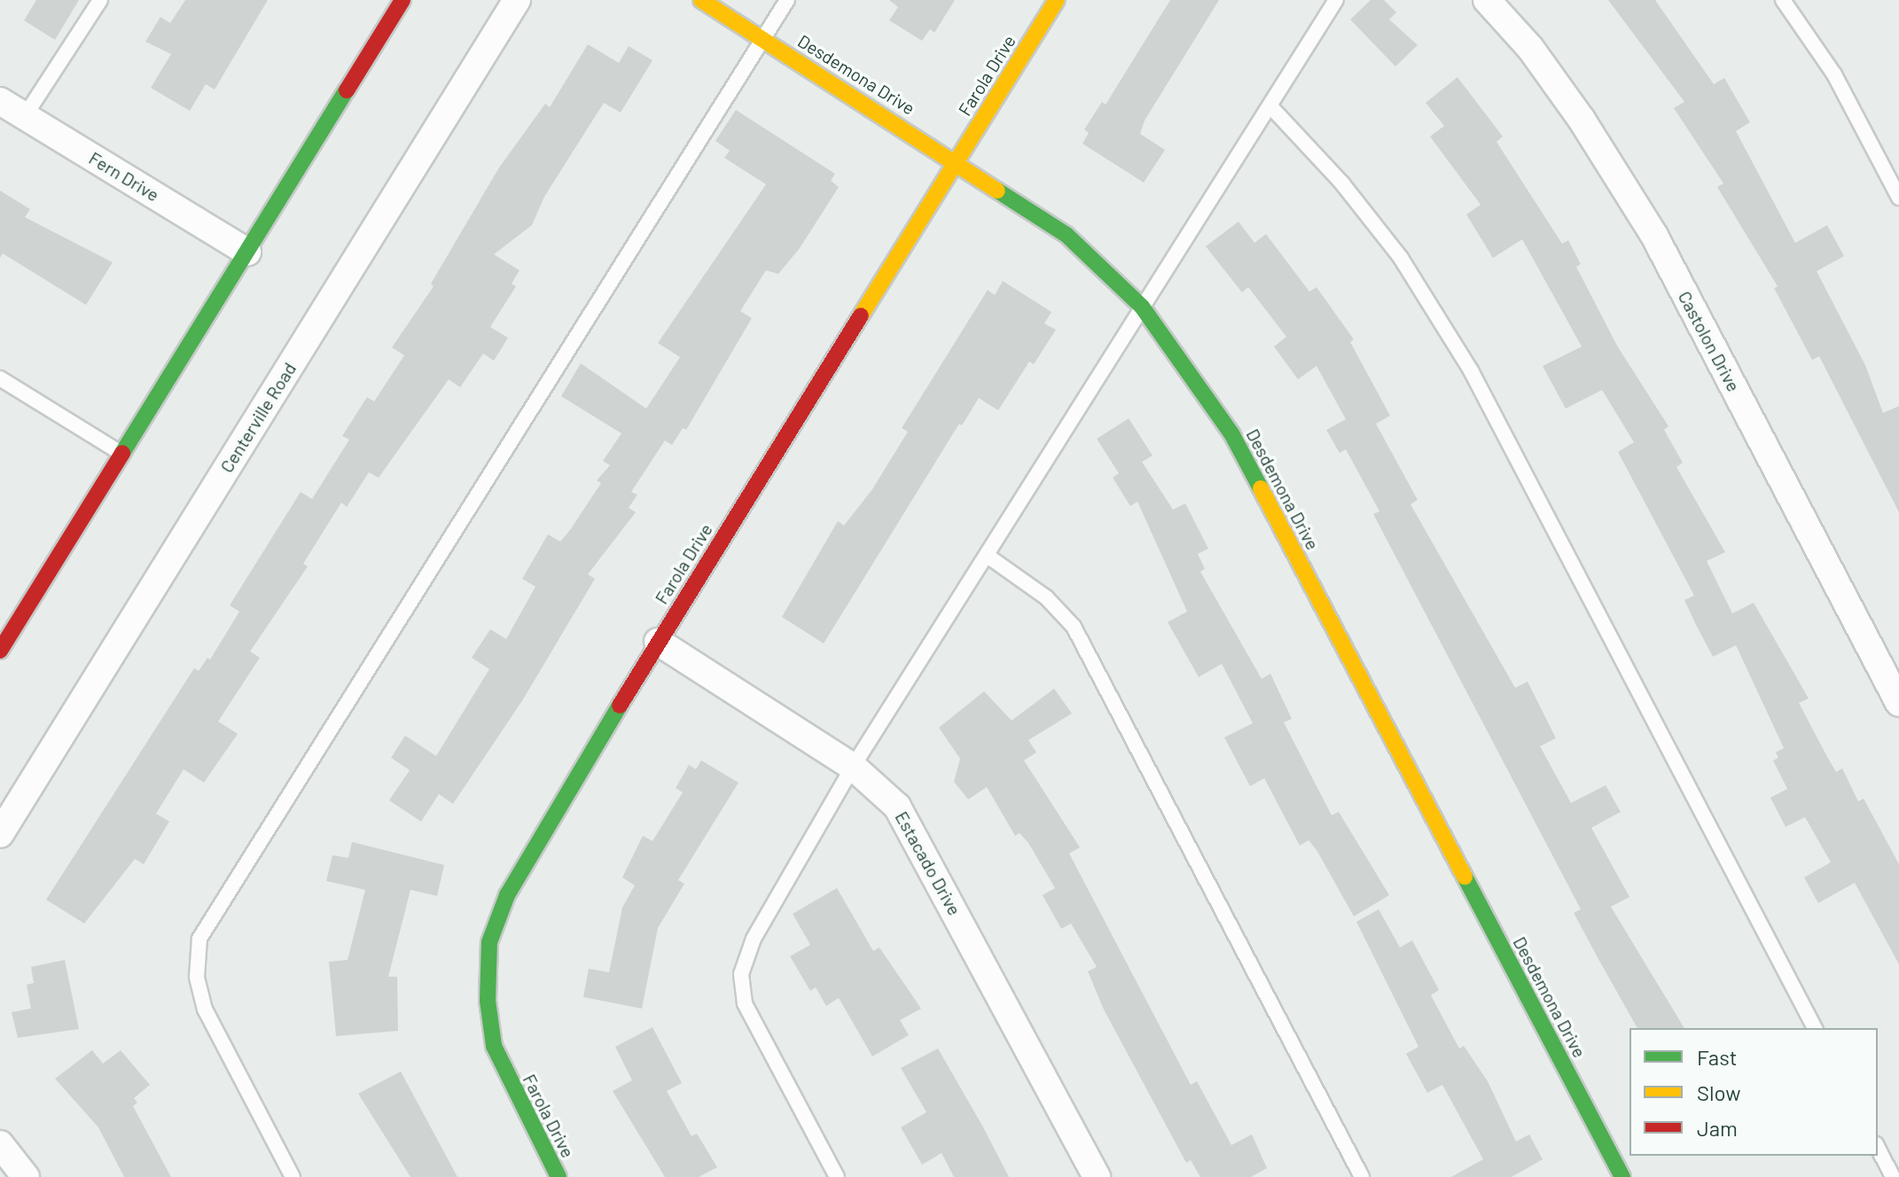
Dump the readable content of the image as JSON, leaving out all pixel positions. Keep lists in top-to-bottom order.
{
  "streets": {
    "street": [
      "Desdemona Drive",
      "Farola Drive",
      "Fern Drive",
      "Castolon Drive",
      "Centerville Road",
      "Estacado Drive"
    ]
  },
  "crossings": [
    ["Desdemona Drive", "Farola Drive"],
    ["Farola Drive", "Estacado Drive"]
  ],
  "legend": ["Fast", "Slow", "Jam"]
}
